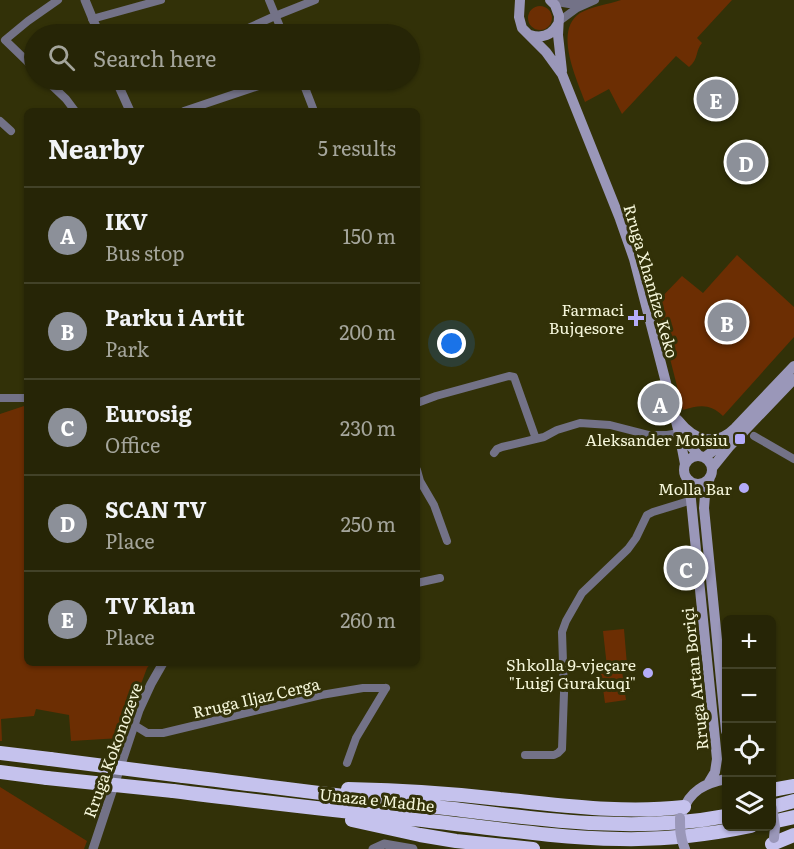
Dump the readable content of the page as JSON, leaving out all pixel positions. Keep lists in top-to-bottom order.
{
  "streets": {
    "highway": ["Unaza e Madhe"],
    "main road": ["Rruga Xhanfize Keko", "Rruga Artan Boriçi"],
    "street": ["Rruga Iljaz Cerga", "Rruga Kokonozeve"]
  },
  "crossings": [
    ["Rruga Xhanfize Keko", "Rruga Artan Boriçi"],
    ["Rruga Iljaz Cerga", "Rruga Kokonozeve"],
    ["Rruga Kokonozeve", "Unaza e Madhe"]
  ],
  "places": {
    "health": ["Farmaci Bujqesore"],
    "transit": ["Aleksander Moisiu"],
    "other": ["Molla Bar", "Shkolla 9-vjeçare \"Luigj Gurakuqi\""]
  },
  "page": {
    "search": "Search here",
    "pins": [
      "E",
      "D",
      "B",
      "A",
      "C"
    ],
    "heading": ["Nearby", "5 results"],
    "list": [
      {
        "mark": "A",
        "name": "IKV",
        "note": "Bus stop",
        "value": "150 m"
      },
      {
        "mark": "B",
        "name": "Parku i Artit",
        "note": "Park",
        "value": "200 m"
      },
      {
        "mark": "C",
        "name": "Eurosig",
        "note": "Office",
        "value": "230 m"
      },
      {
        "mark": "D",
        "name": "SCAN TV",
        "note": "Place",
        "value": "250 m"
      },
      {
        "mark": "E",
        "name": "TV Klan",
        "note": "Place",
        "value": "260 m"
      }
    ],
    "map_buttons": ["+", "−"]
  }
}
